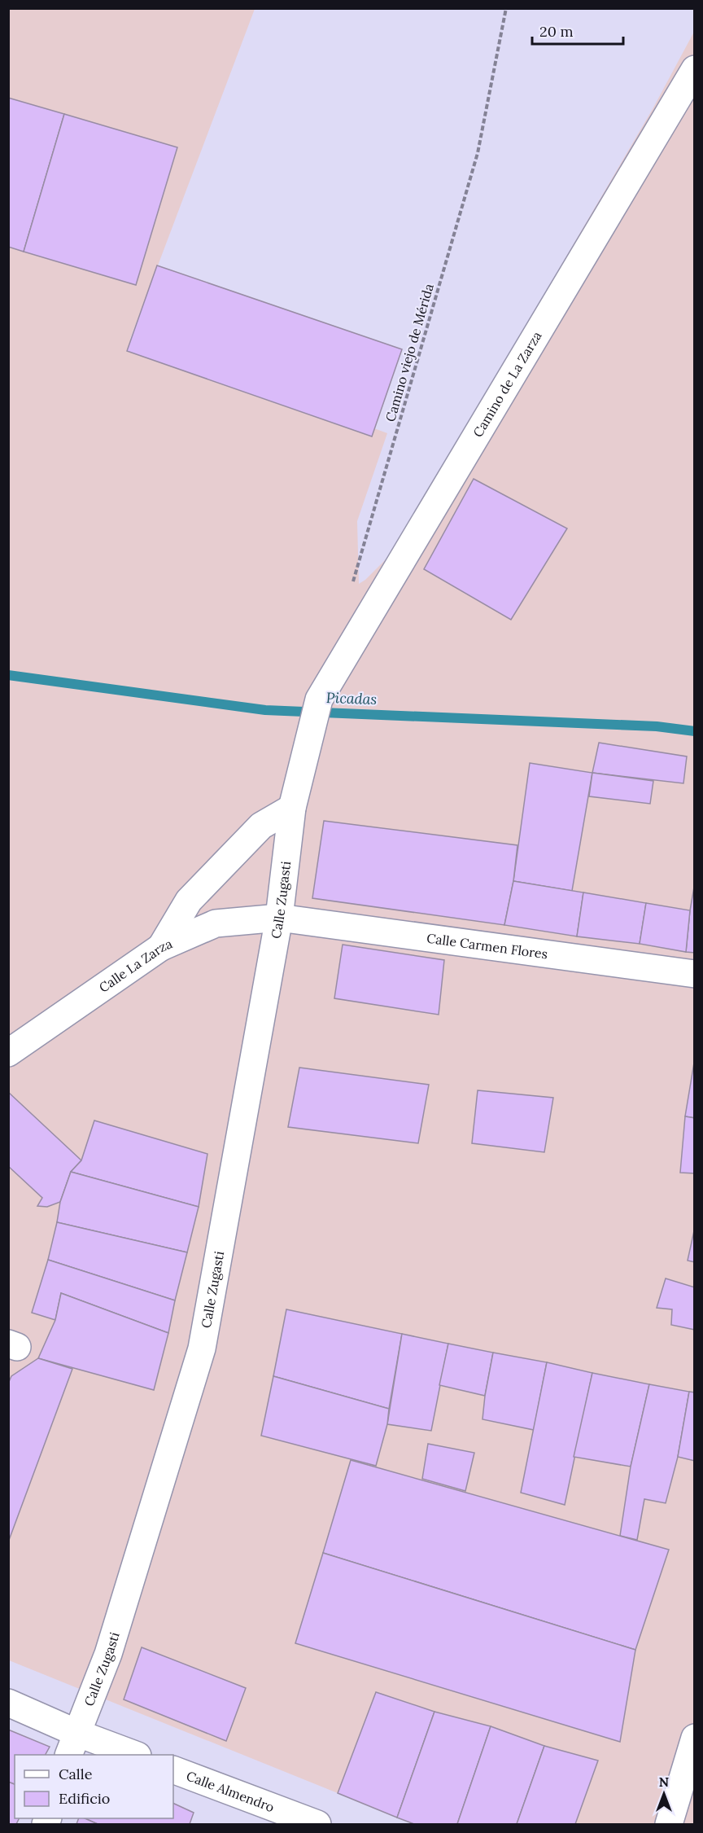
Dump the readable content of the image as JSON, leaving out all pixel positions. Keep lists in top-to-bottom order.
{
  "streets": {
    "street": [
      "Camino de La Zarza",
      "Calle Zugasti",
      "Calle Carmen Flores",
      "Calle La Zarza",
      "Calle Almendro"
    ],
    "path": ["Camino viejo de Mérida"]
  },
  "crossings": [
    ["Camino de La Zarza", "Calle Zugasti"],
    ["Calle Zugasti", "Calle Carmen Flores"],
    ["Calle Zugasti", "Calle La Zarza"],
    ["Calle Carmen Flores", "Calle La Zarza"]
  ],
  "water": ["Picadas"],
  "legend": ["Calle", "Edificio"],
  "scale_bar": "20 m",
  "north": "top"
}
